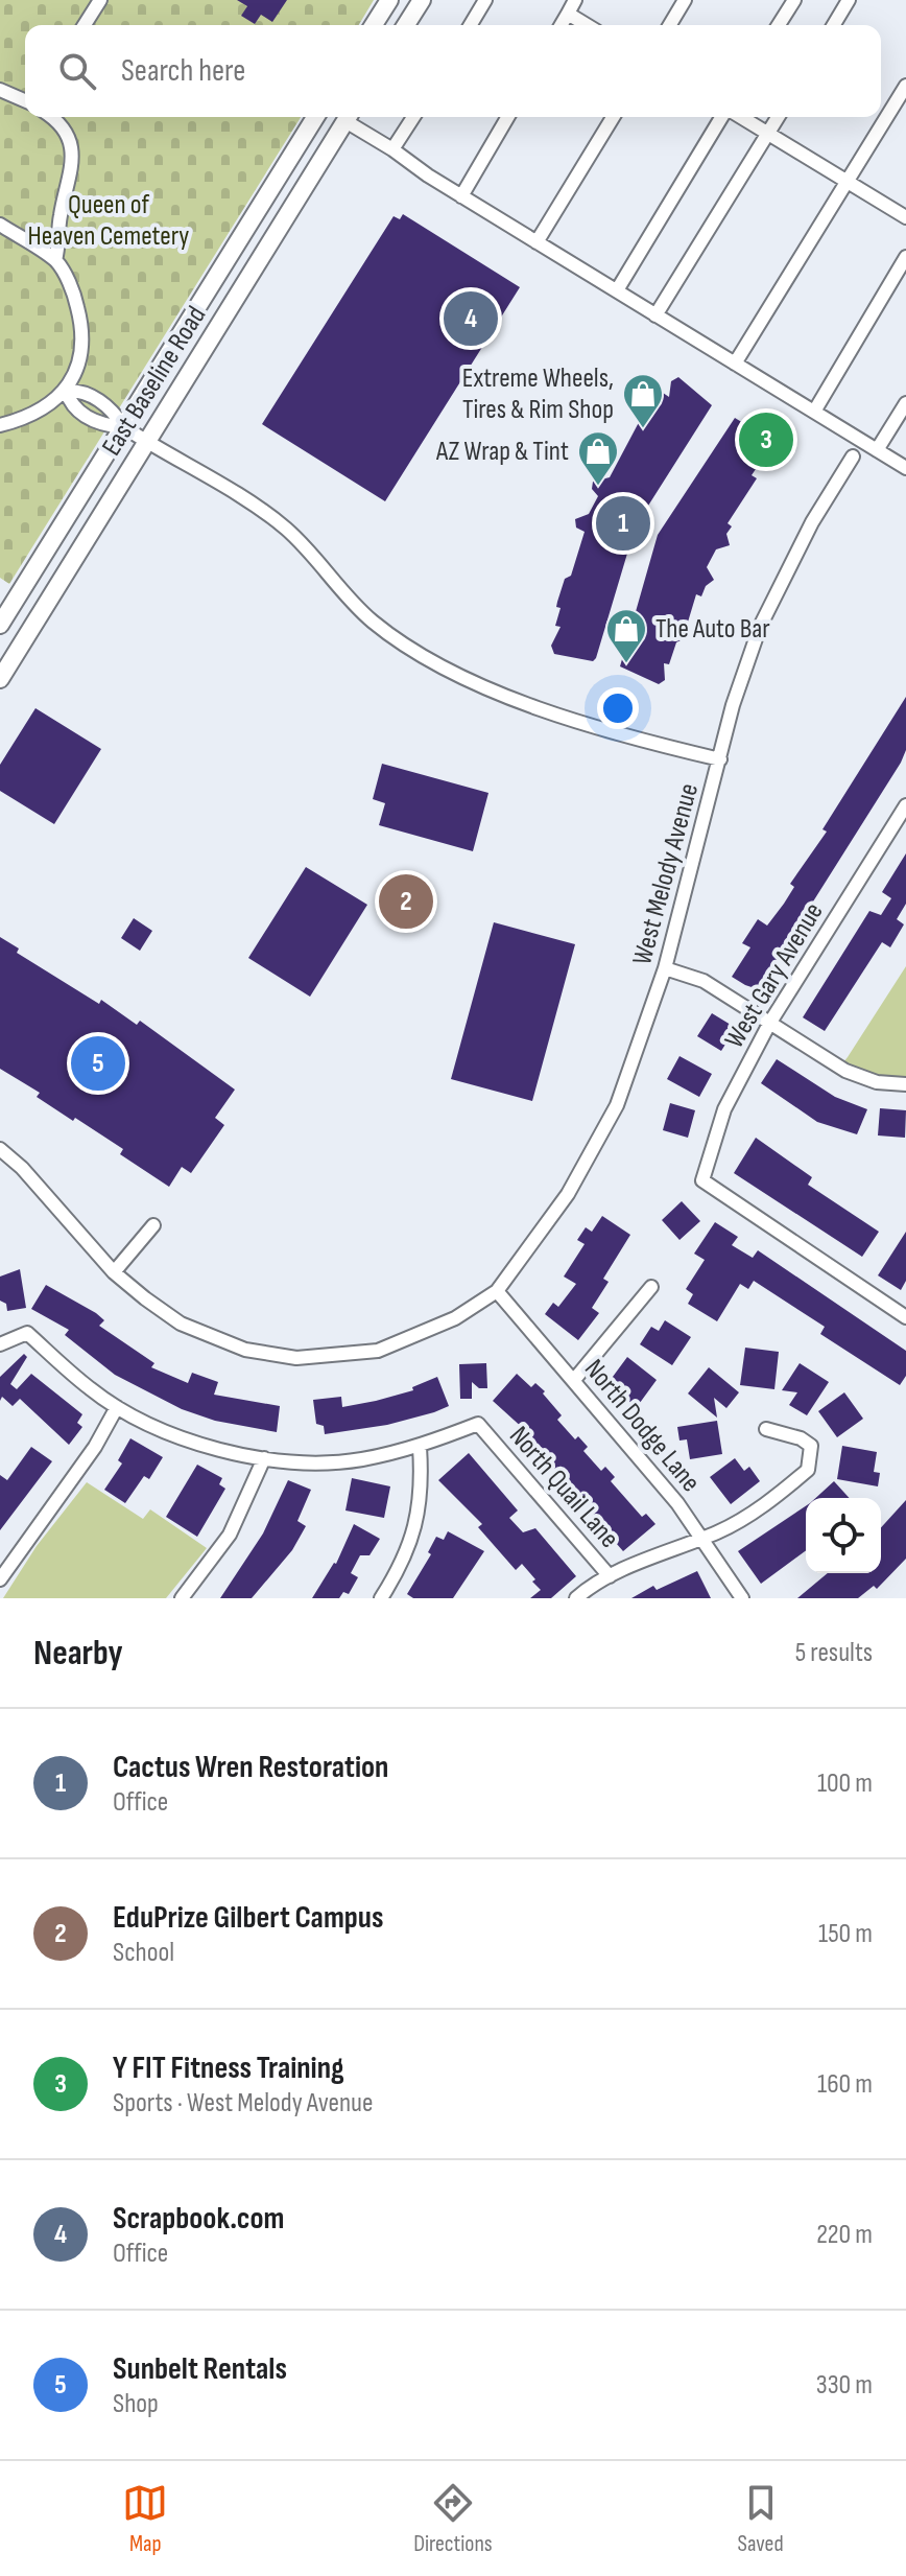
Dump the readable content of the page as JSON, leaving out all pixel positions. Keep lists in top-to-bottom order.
{
  "streets": {
    "main road": ["East Baseline Road"],
    "street": [
      "West Melody Avenue",
      "West Gary Avenue",
      "North Dodge Lane",
      "North Quail Lane"
    ]
  },
  "crossings": [
    ["West Melody Avenue", "North Dodge Lane"]
  ],
  "parks": ["Queen of Heaven Cemetery"],
  "places": {
    "shop": ["Extreme Wheels, Tires & Rim Shop", "AZ Wrap & Tint", "The Auto Bar"]
  },
  "page": {
    "search": "Search here",
    "pins": [
      "4",
      "3",
      "1",
      "2",
      "5"
    ],
    "heading": ["Nearby", "5 results"],
    "list": [
      {
        "mark": "1",
        "name": "Cactus Wren Restoration",
        "note": "Office",
        "value": "100 m"
      },
      {
        "mark": "2",
        "name": "EduPrize Gilbert Campus",
        "note": "School",
        "value": "150 m"
      },
      {
        "mark": "3",
        "name": "Y FIT Fitness Training",
        "note": "Sports · West Melody Avenue",
        "value": "160 m"
      },
      {
        "mark": "4",
        "name": "Scrapbook.com",
        "note": "Office",
        "value": "220 m"
      },
      {
        "mark": "5",
        "name": "Sunbelt Rentals",
        "note": "Shop",
        "value": "330 m"
      }
    ],
    "nav": ["Map", "Directions", "Saved"]
  }
}
